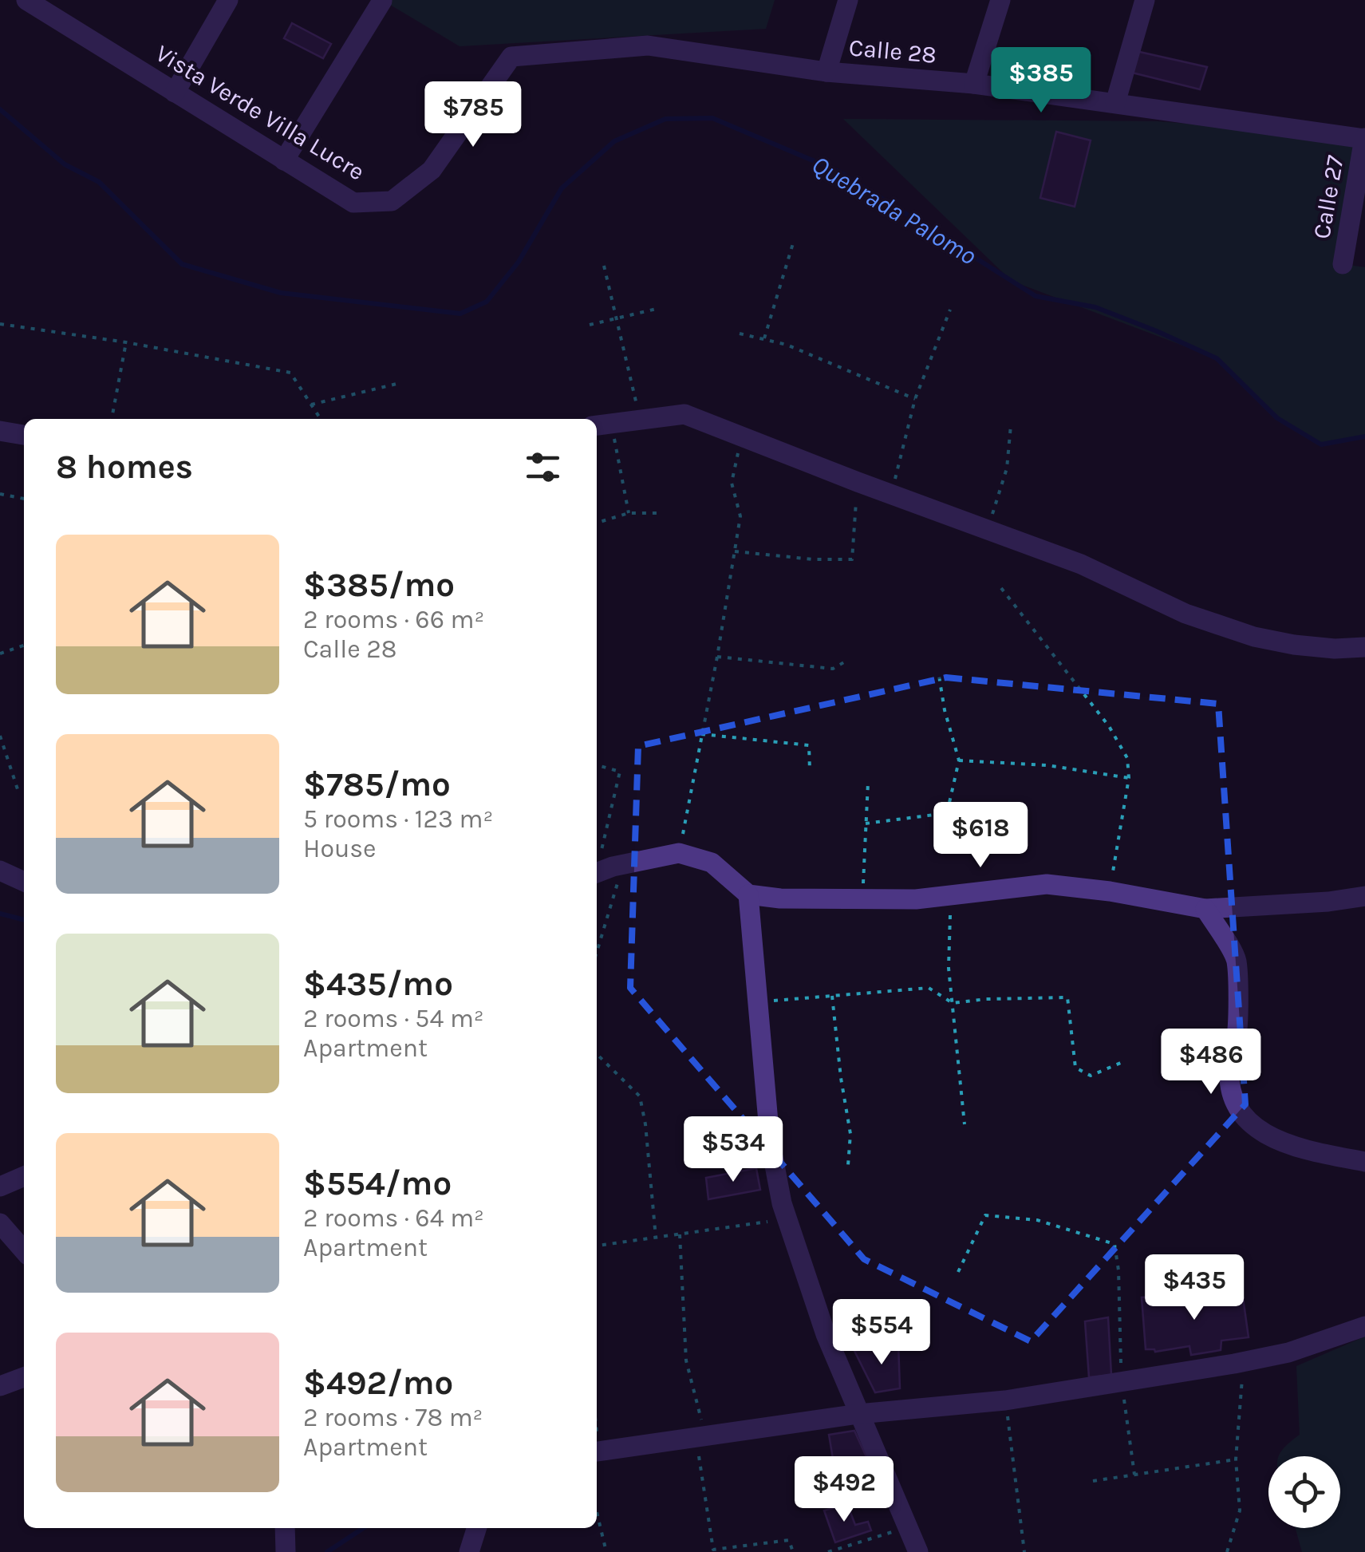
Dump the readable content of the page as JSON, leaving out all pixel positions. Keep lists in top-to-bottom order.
{
  "streets": {
    "street": ["Calle 28", "Vista Verde Villa Lucre", "Calle 27"]
  },
  "crossings": [
    ["Calle 28", "Vista Verde Villa Lucre"],
    ["Calle 28", "Calle 27"]
  ],
  "water": ["Quebrada Palomo"],
  "page": {
    "price": [
      "$385",
      "$785",
      "$618",
      "$486",
      "$534",
      "$435",
      "$554",
      "$492"
    ],
    "heading": "8 homes",
    "list": [
      {
        "name": "$385/mo",
        "note": "2 rooms · 66 m² · Calle 28"
      },
      {
        "name": "$785/mo",
        "note": "5 rooms · 123 m² · House"
      },
      {
        "name": "$435/mo",
        "note": "2 rooms · 54 m² · Apartment"
      },
      {
        "name": "$554/mo",
        "note": "2 rooms · 64 m² · Apartment"
      },
      {
        "name": "$492/mo",
        "note": "2 rooms · 78 m² · Apartment"
      }
    ]
  }
}
